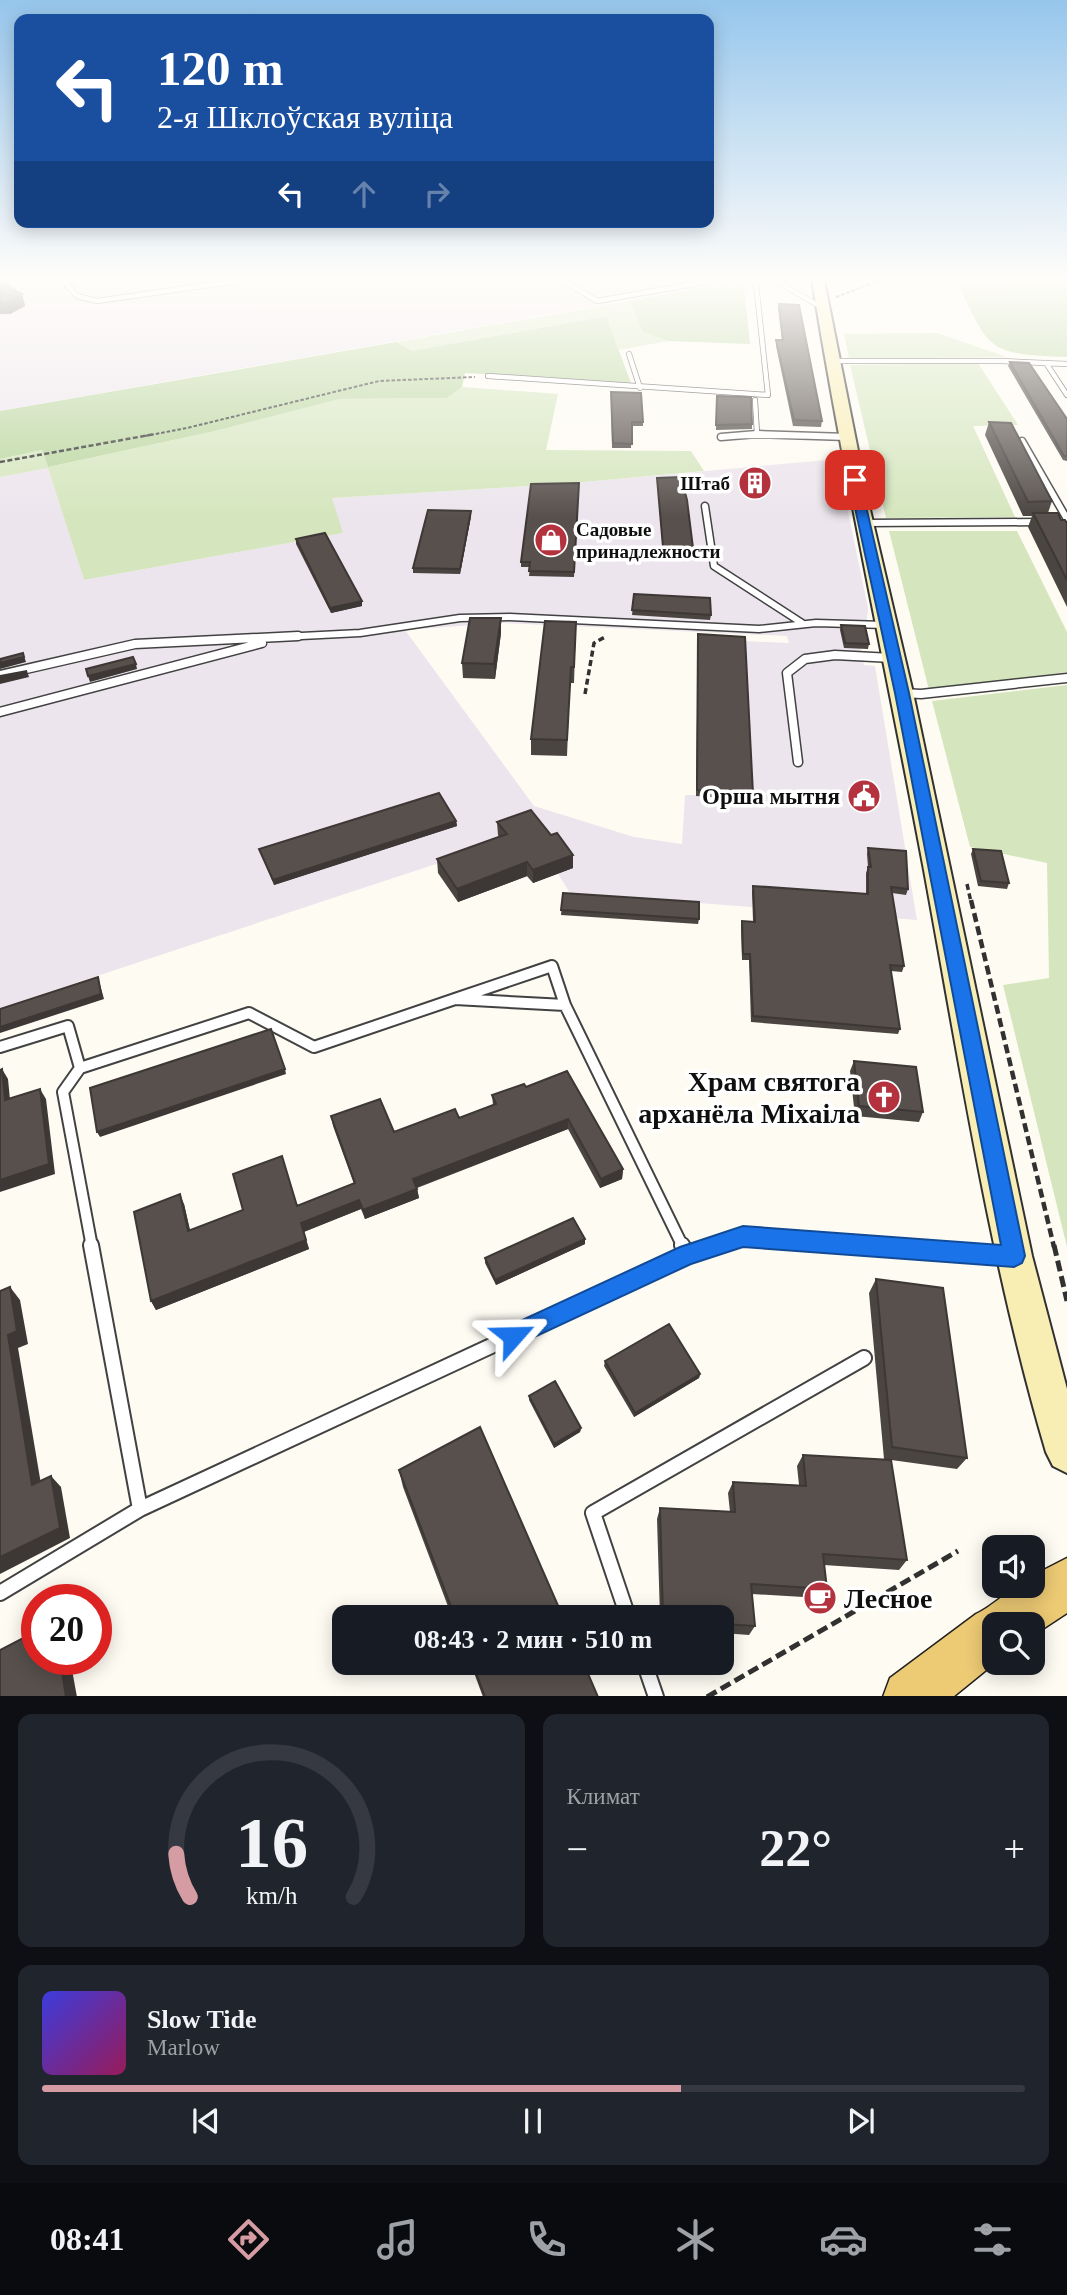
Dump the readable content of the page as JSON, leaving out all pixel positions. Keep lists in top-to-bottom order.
{
  "places": {
    "building": ["Штаб"],
    "shop": ["Садовые принадлежности"],
    "public building": ["Орша мытня"],
    "church": ["Храм святога арханёла Міхаіла"],
    "cafe": ["Лесное"]
  },
  "page": {
    "turn": ["120 m", "2-я Шклоўская вуліца"],
    "limit": "20",
    "trip": "08:43 · 2 мин · 510 m",
    "tile": "Климат",
    "heat": ["−", "22°", "+"],
    "song": ["Slow Tide", "Marlow"],
    "tabs": "08:41",
    "gauge": ["16", "km/h"]
  }
}
